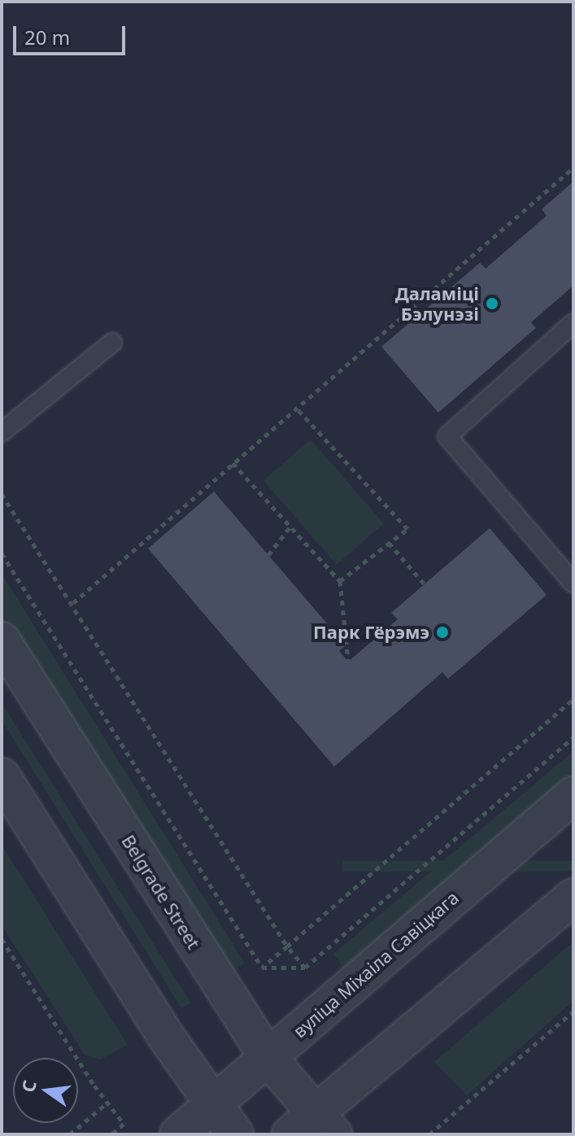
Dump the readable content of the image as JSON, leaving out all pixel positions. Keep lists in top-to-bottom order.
{
  "streets": {
    "street": ["Belgrade Street", "вуліца Міхаіла Савіцкага"]
  },
  "crossings": [
    ["Belgrade Street", "вуліца Міхаіла Савіцкага"]
  ],
  "places": ["Даламіці Бэлунэзі", "Парк Гёрэмэ"],
  "scale_bar": "20 m",
  "north": "left"
}
